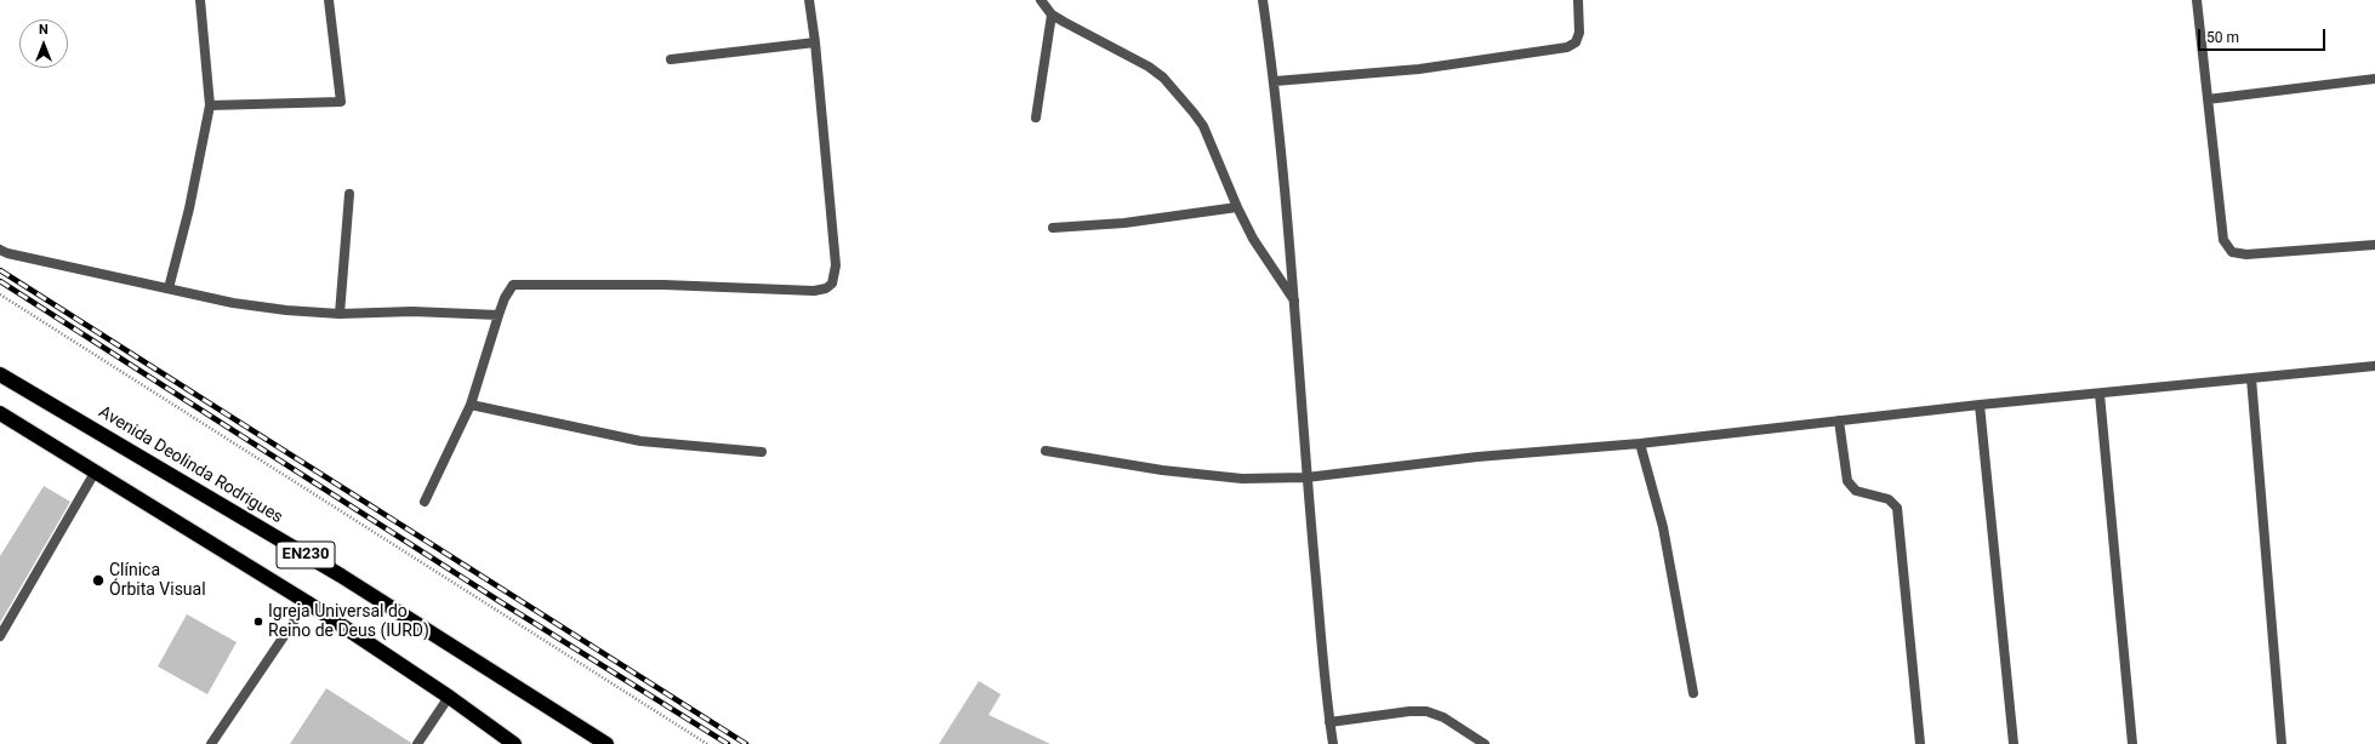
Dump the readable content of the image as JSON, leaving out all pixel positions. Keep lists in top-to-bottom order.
{
  "streets": {
    "highway": ["Avenida Deolinda Rodrigues", "EN230"]
  },
  "places": ["Clínica Órbita Visual", "Igreja Universal do Reino de Deus (IURD)"],
  "scale_bar": "50 m",
  "north": "top"
}
